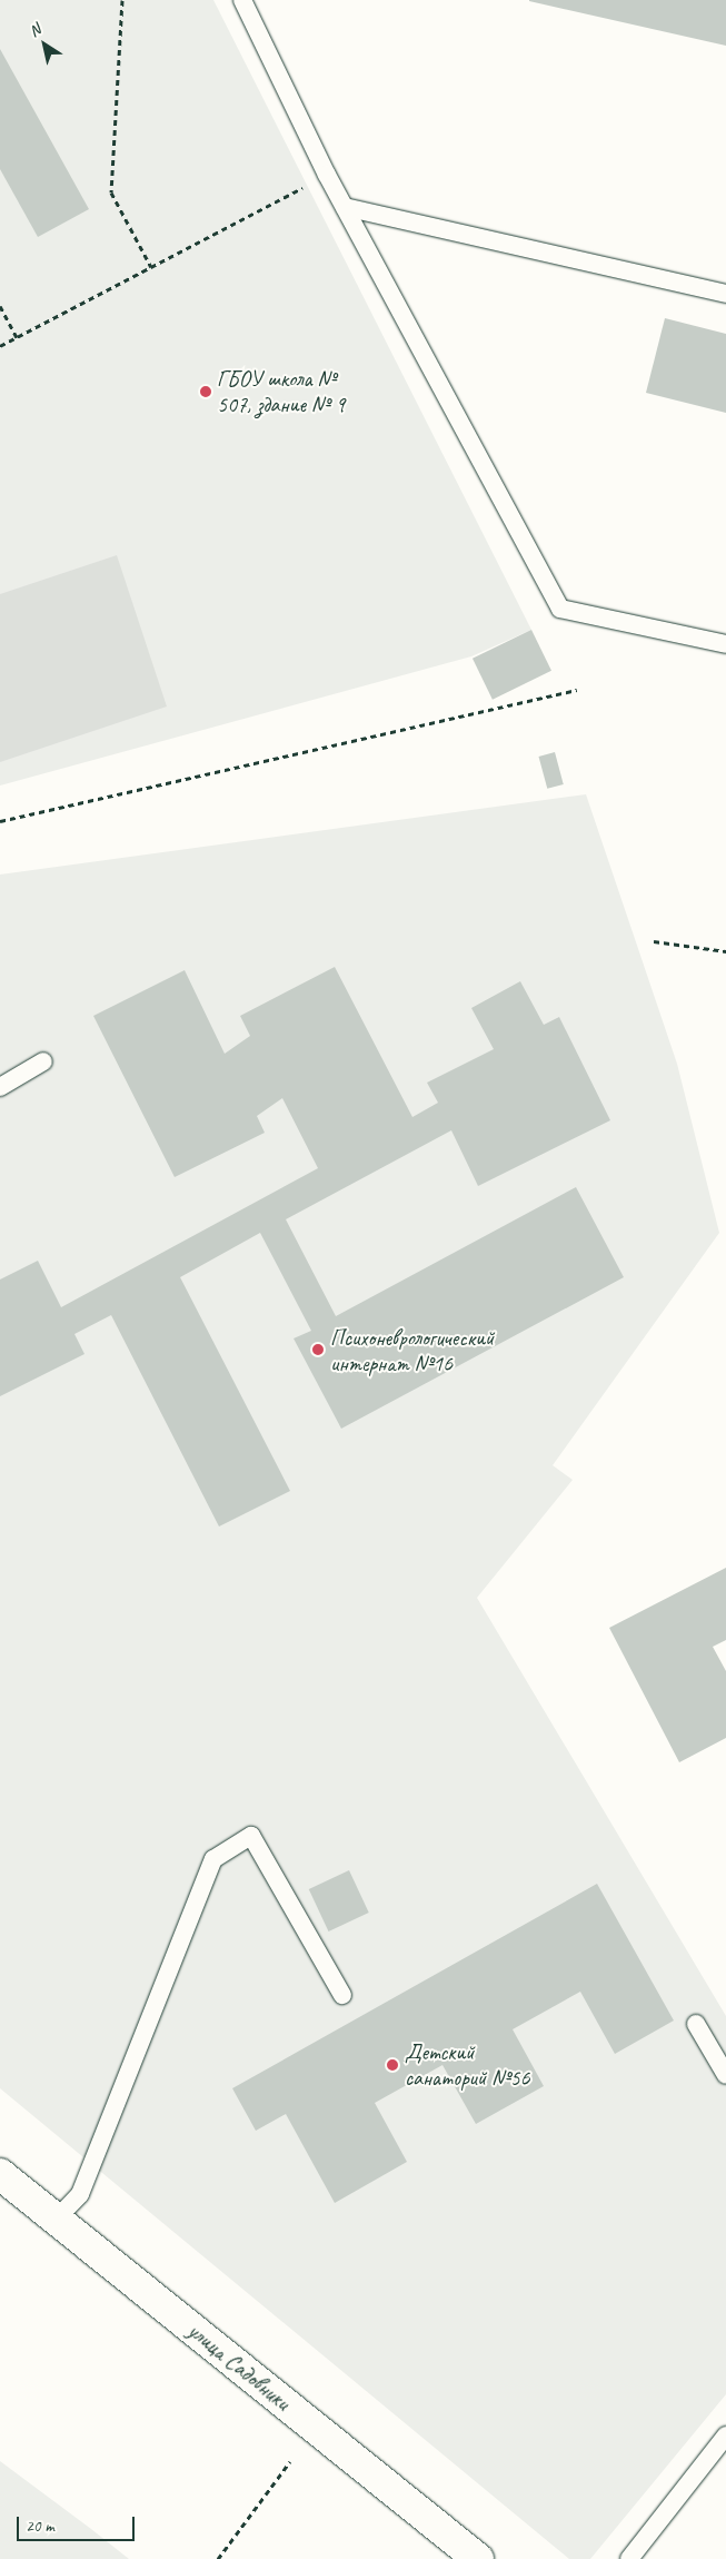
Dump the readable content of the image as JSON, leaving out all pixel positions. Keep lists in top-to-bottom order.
{
  "streets": {
    "street": ["улица Садовники"]
  },
  "places": ["ГБОУ школа № 507, здание № 9", "Психоневрологический интернат №16", "Детский санаторий №56"],
  "scale_bar": "20 m",
  "north": "top left"
}
